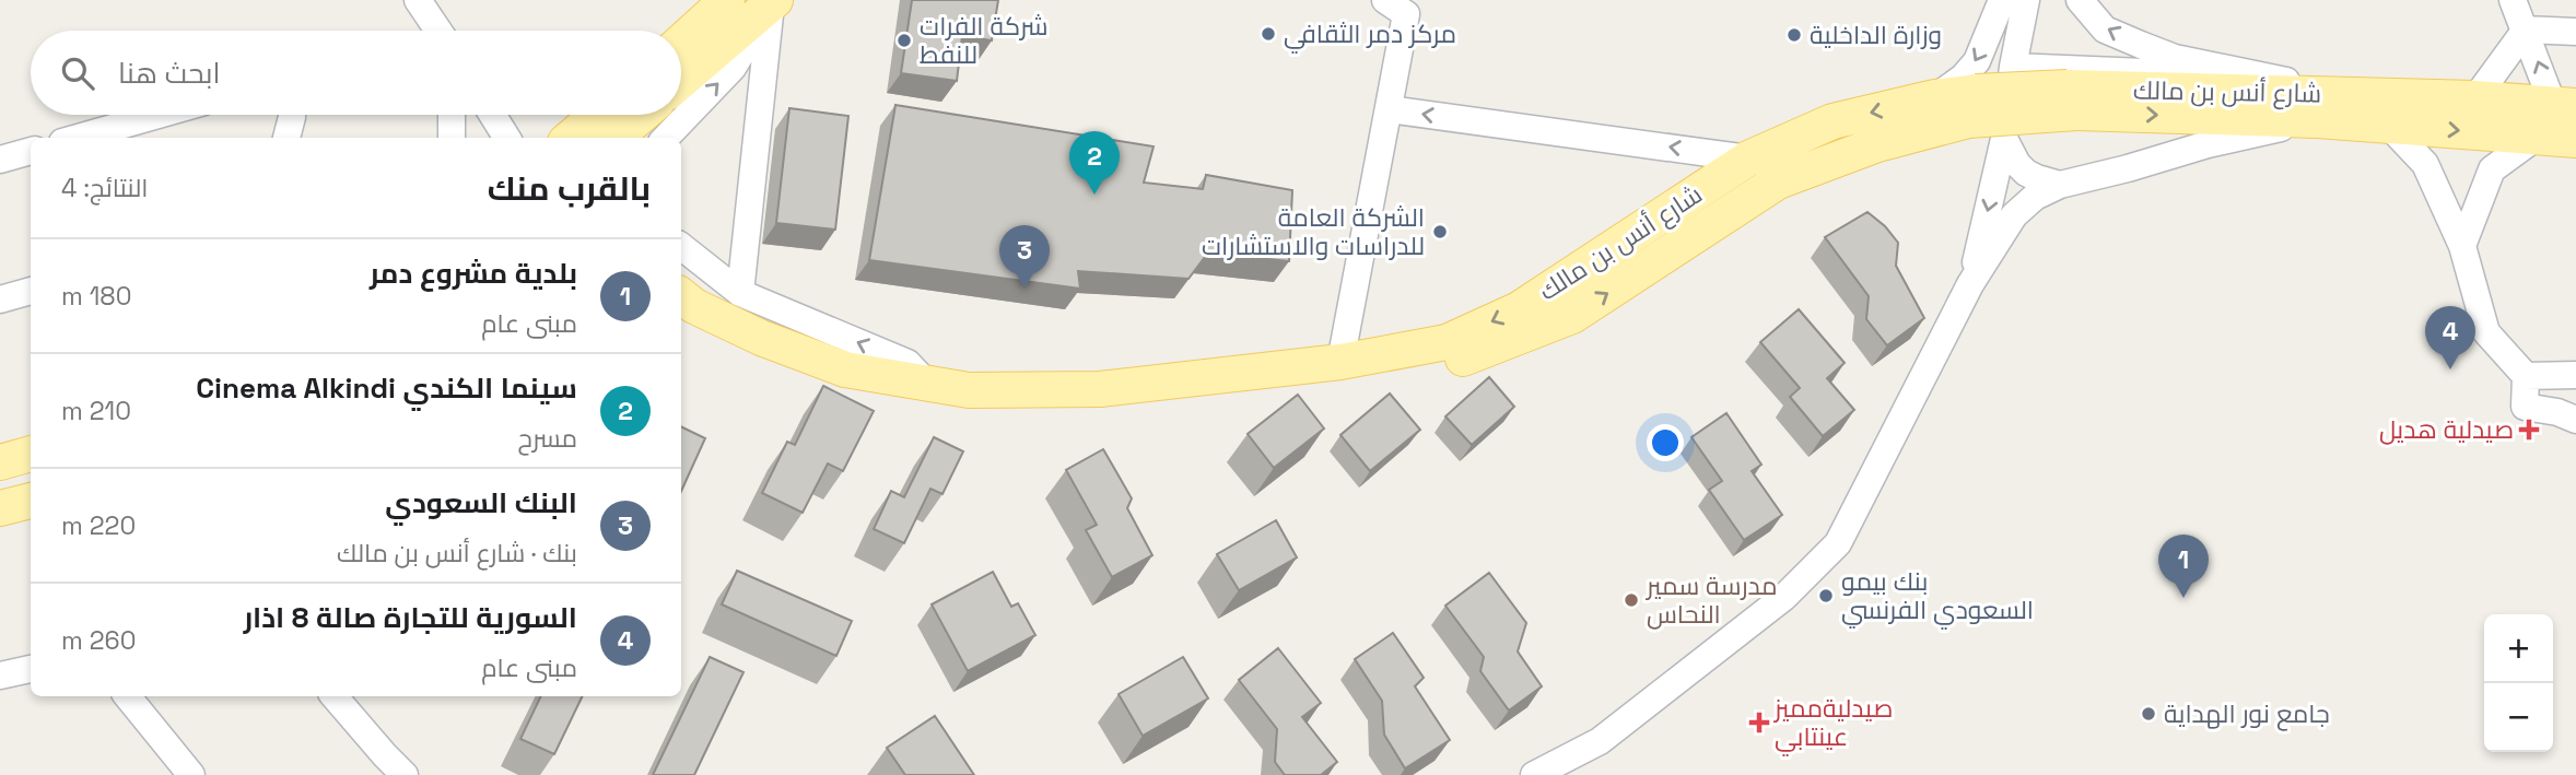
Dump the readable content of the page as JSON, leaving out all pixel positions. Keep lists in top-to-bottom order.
{
  "streets": {
    "main road": ["شارع أنس بن مالك"]
  },
  "places": {
    "other": [
      "مركز دمر الثقافي",
      "وزارة الداخلية",
      "شركة الفرات للنفط",
      "الشركة العامة للدراسات والاستشارات",
      "بنك بيمو السعودي الفرنسي",
      "مدرسة سمير النحاس",
      "جامع نور الهداية"
    ],
    "health": ["صيدلية هديل", "صيدليةمميز عينتابي"]
  },
  "page": {
    "search": "ابحث هنا",
    "pins": [
      "2",
      "3",
      "4",
      "1"
    ],
    "heading": ["بالقرب منك", "النتائج: 4"],
    "list": [
      {
        "mark": "1",
        "name": "بلدية مشروع دمر",
        "note": "مبنى عام",
        "value": "180 m"
      },
      {
        "mark": "2",
        "name": "سينما الكندي Cinema Alkindi",
        "note": "مسرح",
        "value": "210 m"
      },
      {
        "mark": "3",
        "name": "البنك السعودي",
        "note": "بنك · شارع أنس بن مالك",
        "value": "220 m"
      },
      {
        "mark": "4",
        "name": "السورية للتجارة صالة 8 اذار",
        "note": "مبنى عام",
        "value": "260 m"
      }
    ],
    "map_buttons": ["+", "−"]
  }
}
